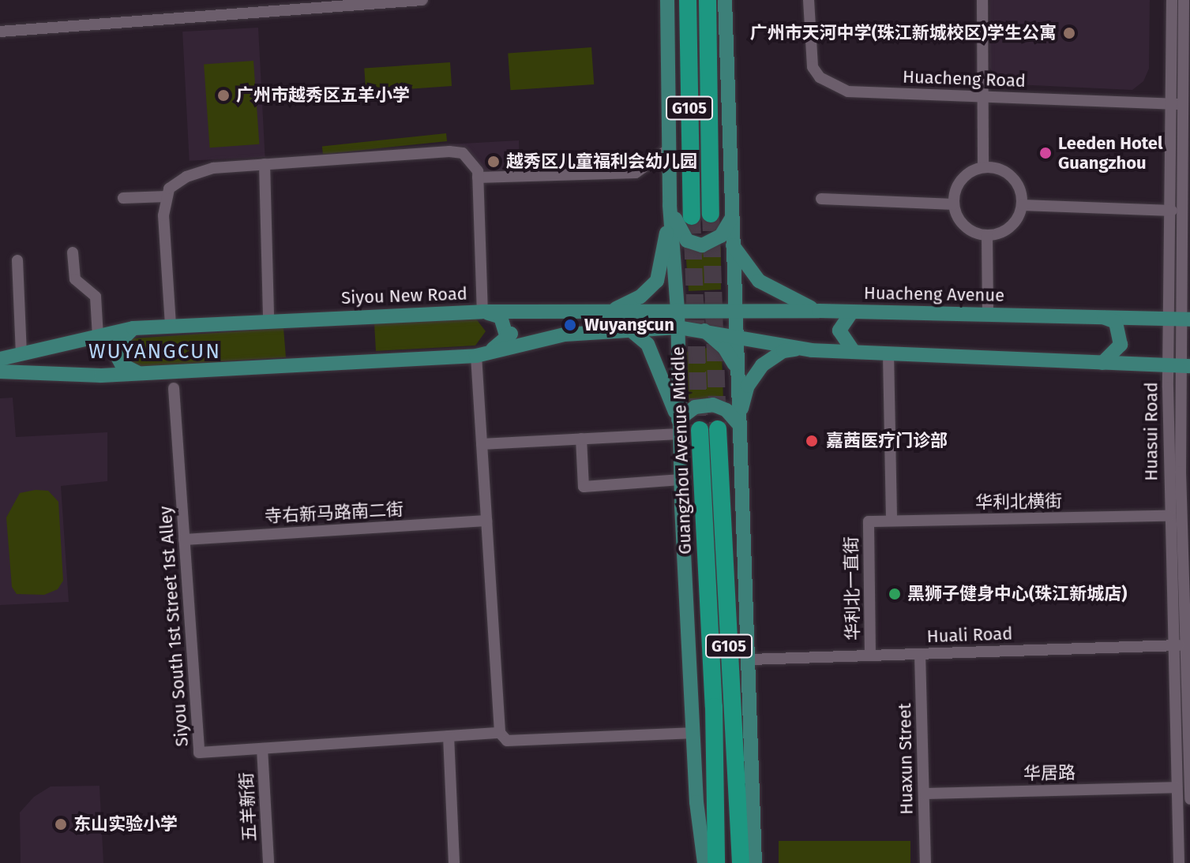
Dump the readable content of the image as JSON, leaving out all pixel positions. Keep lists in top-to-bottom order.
{
  "streets": {
    "highway": ["G105", "Guangzhou Avenue Middle"],
    "main road": ["Huacheng Avenue", "Siyou New Road"],
    "street": [
      "Huacheng Road",
      "Huasui Road",
      "华利北横街",
      "寺右新马路南二街",
      "华利北一直街",
      "Siyou South 1st Street 1st Alley",
      "Huali Road",
      "Huaxun Street",
      "华居路",
      "五羊新街"
    ]
  },
  "crossings": [
    ["Huacheng Road", "Huasui Road"],
    ["Huacheng Avenue", "Siyou New Road"],
    ["Huacheng Avenue", "Huasui Road"],
    ["Huacheng Avenue", "Guangzhou Avenue Middle"],
    ["Siyou New Road", "Guangzhou Avenue Middle"],
    ["Huasui Road", "华利北横街"],
    ["Huasui Road", "Huali Road"],
    ["Huasui Road", "华居路"],
    ["Guangzhou Avenue Middle", "Siyou South 1st Street 1st Alley"],
    ["华利北横街", "华利北一直街"],
    ["寺右新马路南二街", "Siyou South 1st Street 1st Alley"],
    ["华利北一直街", "Huali Road"],
    ["Siyou South 1st Street 1st Alley", "五羊新街"],
    ["Huali Road", "Huaxun Street"],
    ["Huaxun Street", "华居路"]
  ],
  "districts": ["WUYANGCUN"],
  "places": [
    "广州市天河中学(珠江新城校区)学生公寓",
    "广州市越秀区五羊小学",
    "Leeden Hotel Guangzhou",
    "越秀区儿童福利会幼儿园",
    "Wuyangcun",
    "嘉茜医疗门诊部",
    "黑狮子健身中心(珠江新城店)",
    "东山实验小学"
  ]
}
